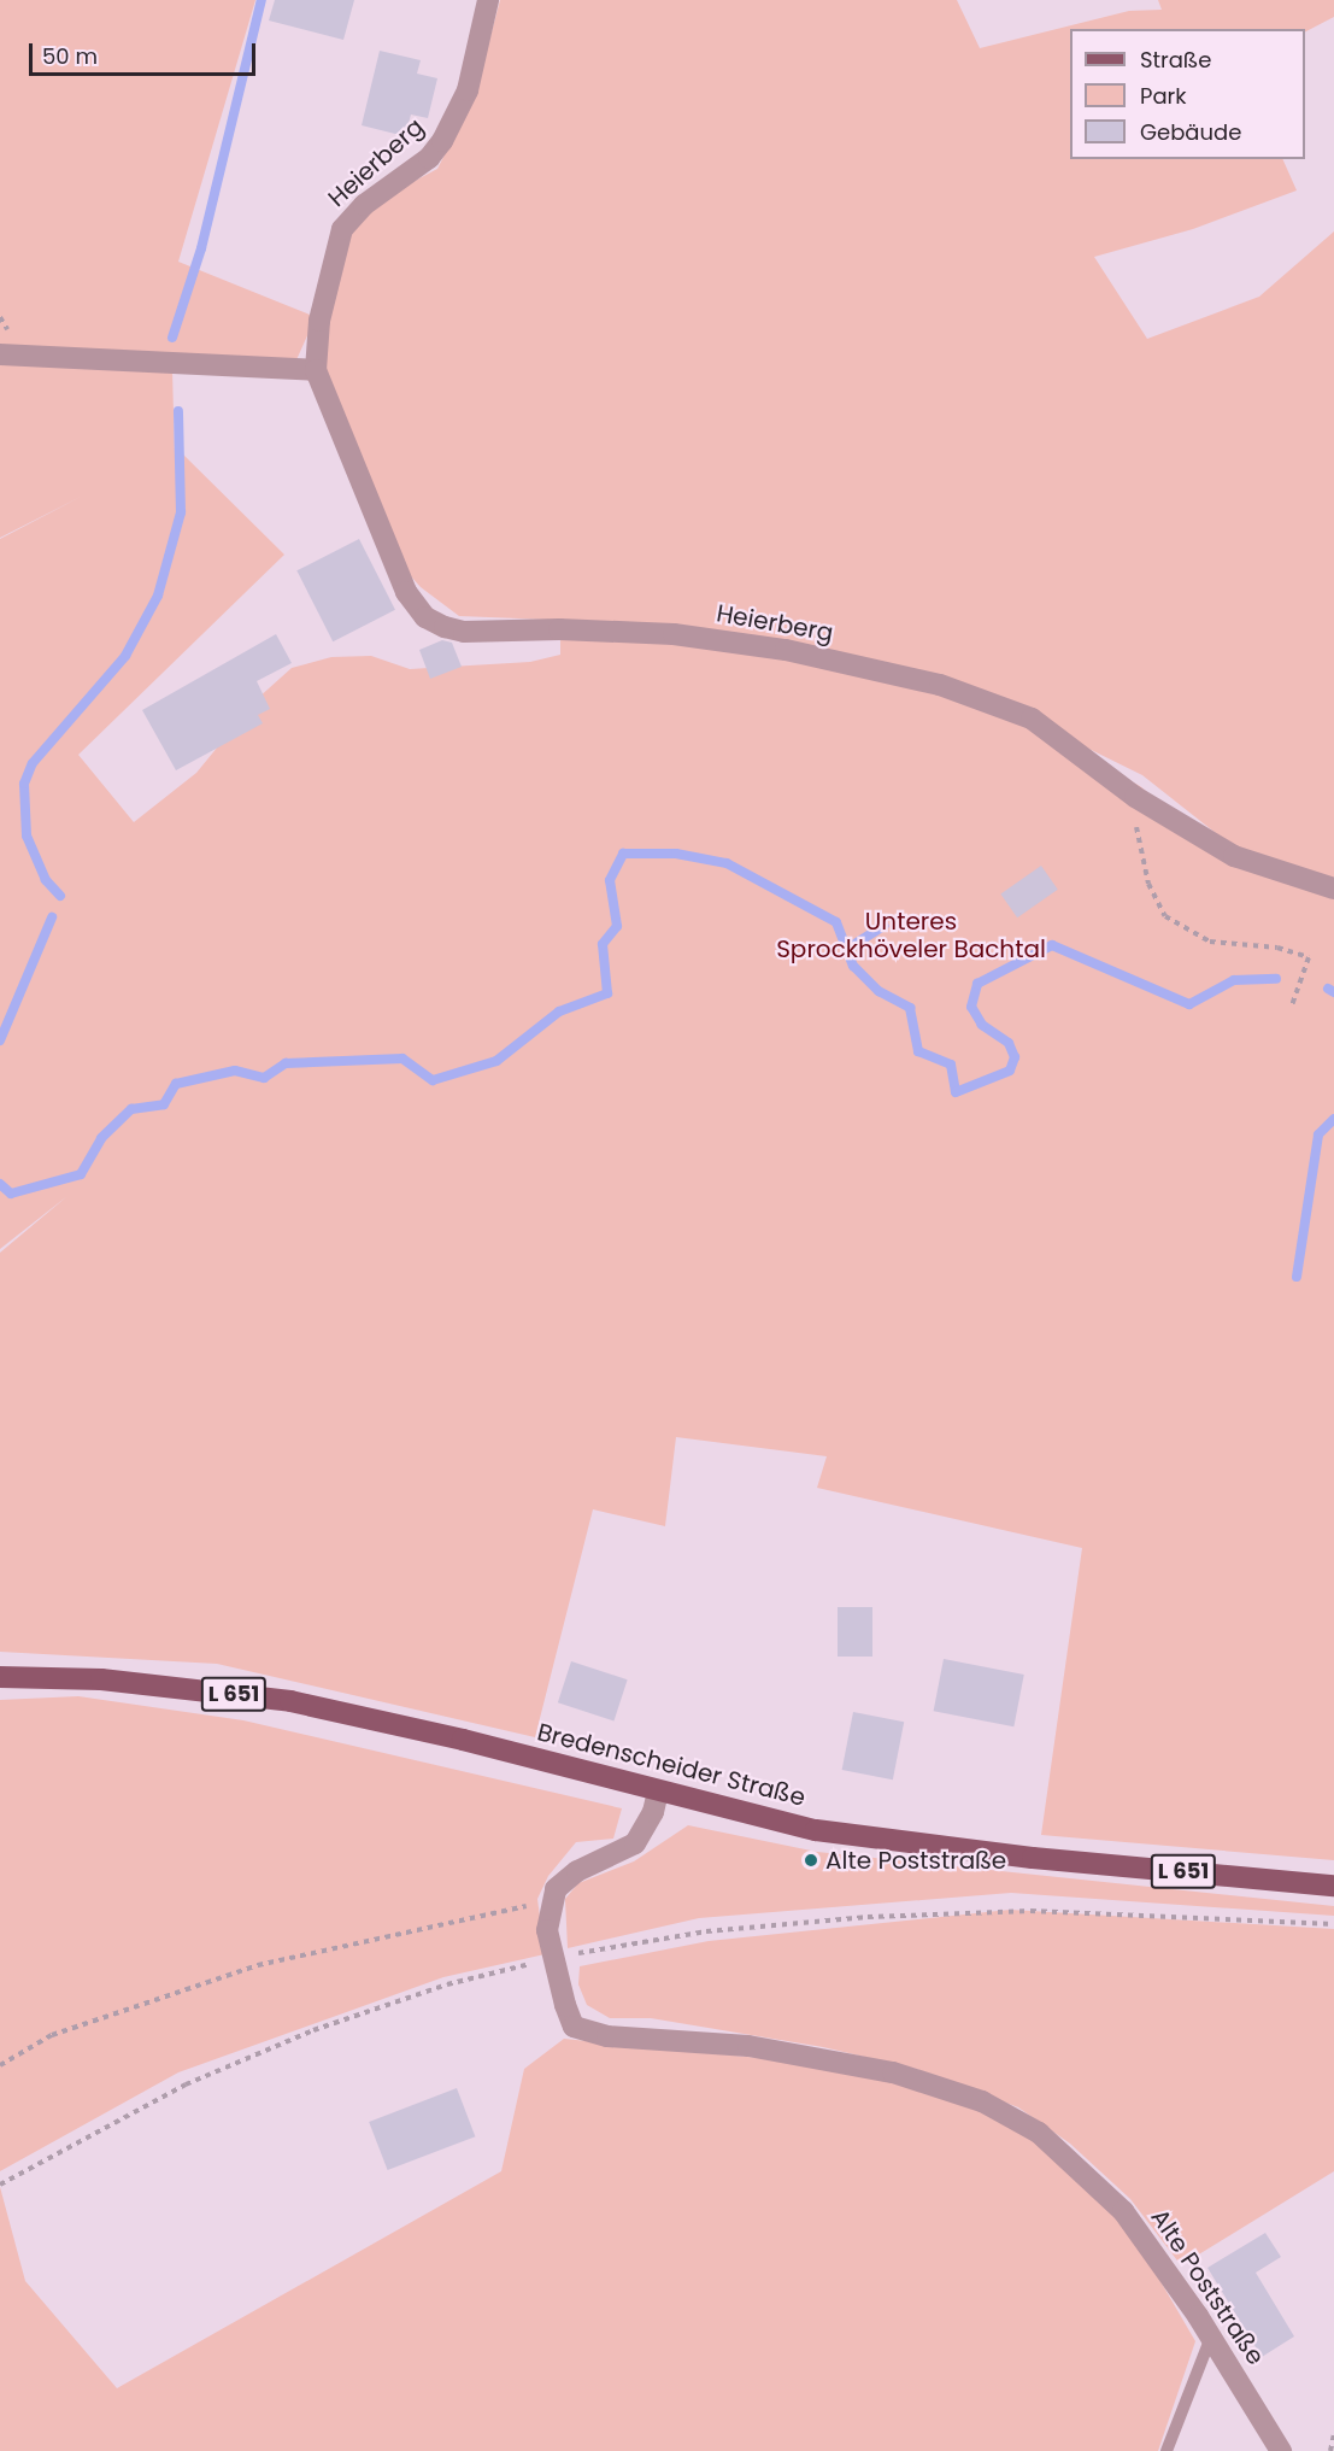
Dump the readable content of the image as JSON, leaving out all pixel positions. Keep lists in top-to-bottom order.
{
  "streets": {
    "main road": ["L 651", "Bredenscheider Straße"],
    "street": ["Heierberg", "Alte Poststraße"]
  },
  "parks": ["Unteres Sprockhöveler Bachtal"],
  "places": ["Alte Poststraße"],
  "legend": ["Straße", "Park", "Gebäude"],
  "scale_bar": "50 m"
}
